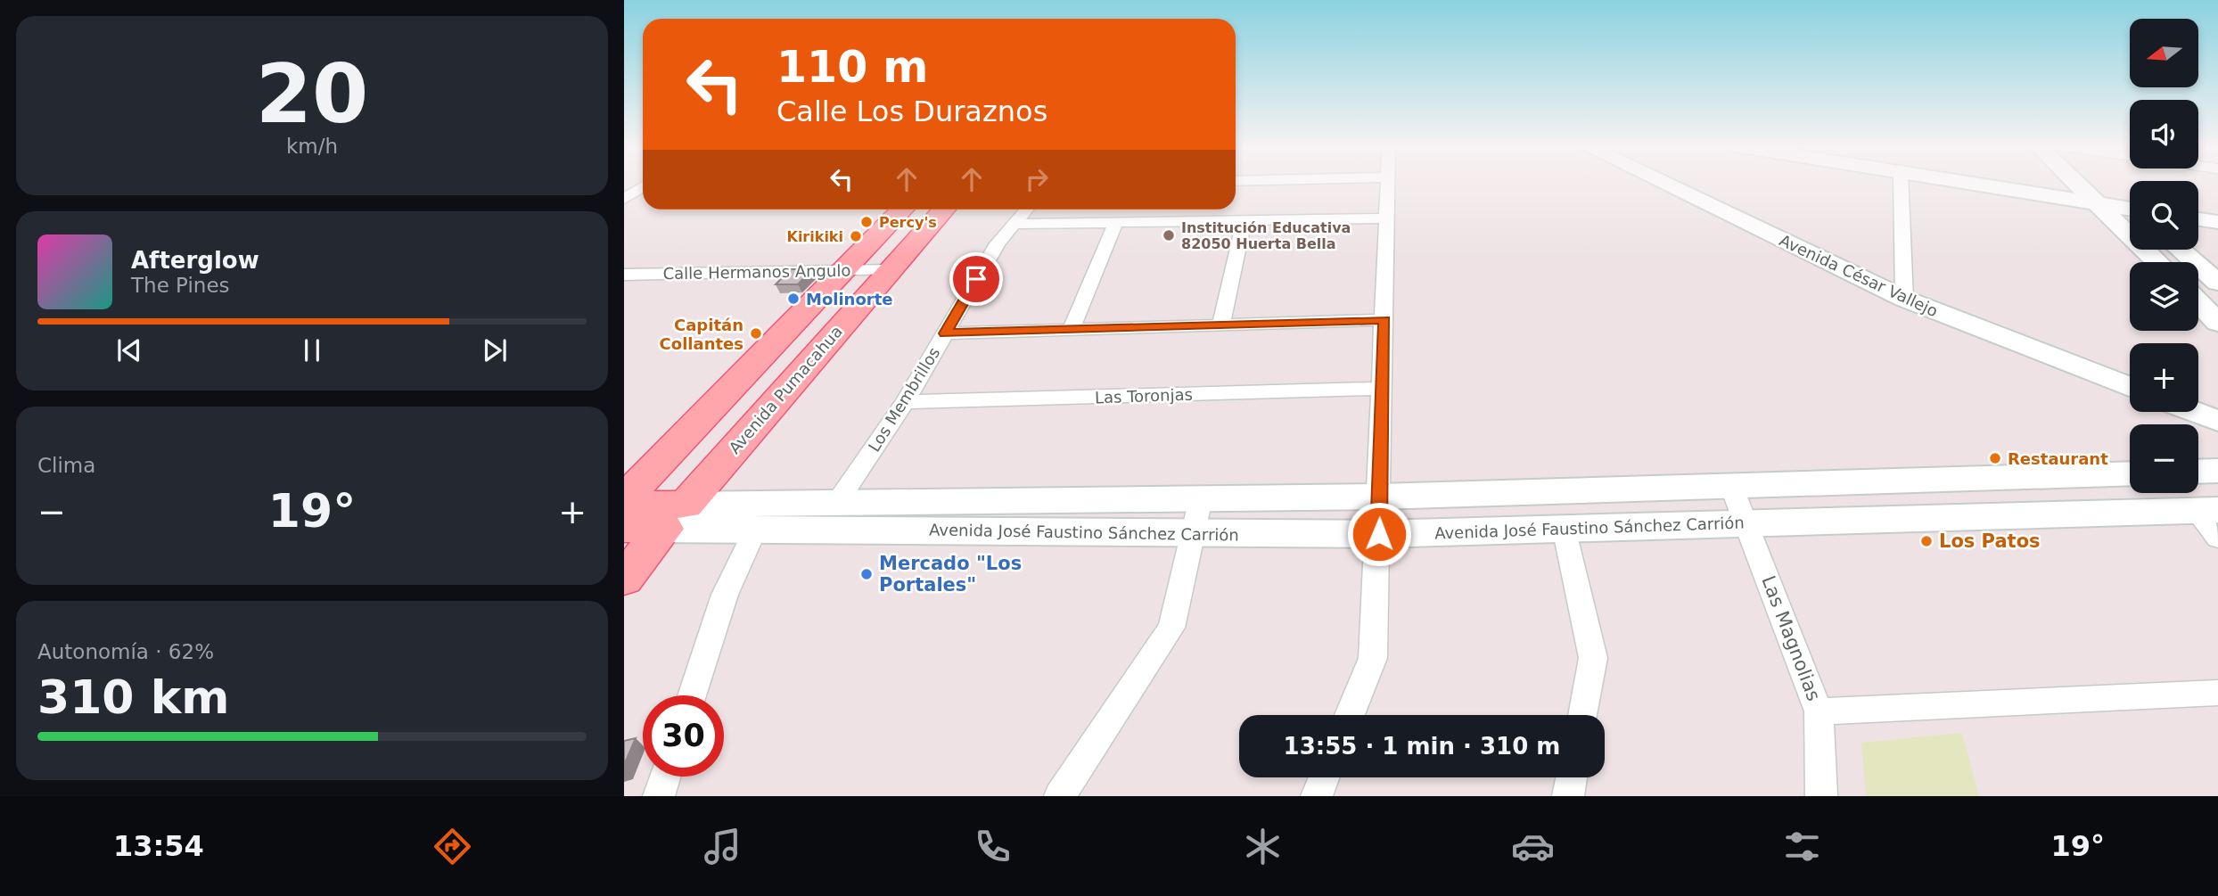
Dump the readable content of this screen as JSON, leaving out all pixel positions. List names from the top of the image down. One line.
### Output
{"streets":{"main road":["Avenida César Vallejo","Avenida Pumacahua","Avenida José Faustino Sánchez Carrión"],"street":["Calle Hermanos Angulo","Las Toronjas","Los Membrillos","Las Magnolias"]},"crossings":[["Calle Hermanos Angulo","Avenida Pumacahua"],["Avenida Pumacahua","Avenida José Faustino Sánchez Carrión"],["Las Toronjas","Los Membrillos"],["Los Membrillos","Avenida José Faustino Sánchez Carrión"],["Avenida José Faustino Sánchez Carrión","Las Magnolias"]],"places":["Percy's","Institución Educativa 82050 Huerta Bella","Kirikiki","Molinorte","Capitán Collantes","Restaurant","Los Patos","Mercado \"Los Portales\""],"north":"left","page":{"tile":[["20","km/h"],"Clima",["Autonomía · 62%","310 km"]],"map_buttons":["+","−"],"turn":["110 m","Calle Los Duraznos"],"song":["Afterglow","The Pines"],"heat":["−","19°","+"],"limit":"30","trip":"13:55 · 1 min · 310 m","tabs":["13:54","19°"]}}
